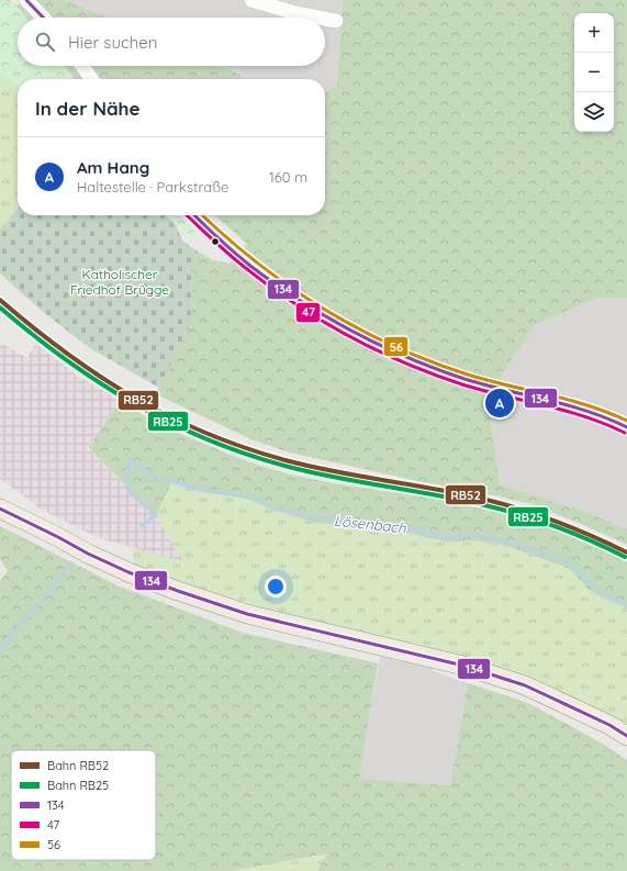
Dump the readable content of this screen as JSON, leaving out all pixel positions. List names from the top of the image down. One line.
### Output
{"water":["Lösenbach"],"parks":["Katholischer Friedhof Brügge"],"lines":["transit line 134","transit line 47","transit line 56","rail line RB52","rail line RB25"],"legend":["Bahn RB52","Bahn RB25","134","47","56"],"page":{"map_buttons":["+","−"],"search":"Hier suchen","heading":"In der Nähe","list":[{"mark":"A","name":"Am Hang","note":"Haltestelle · Parkstraße","value":"160 m"}],"pins":"A"}}
